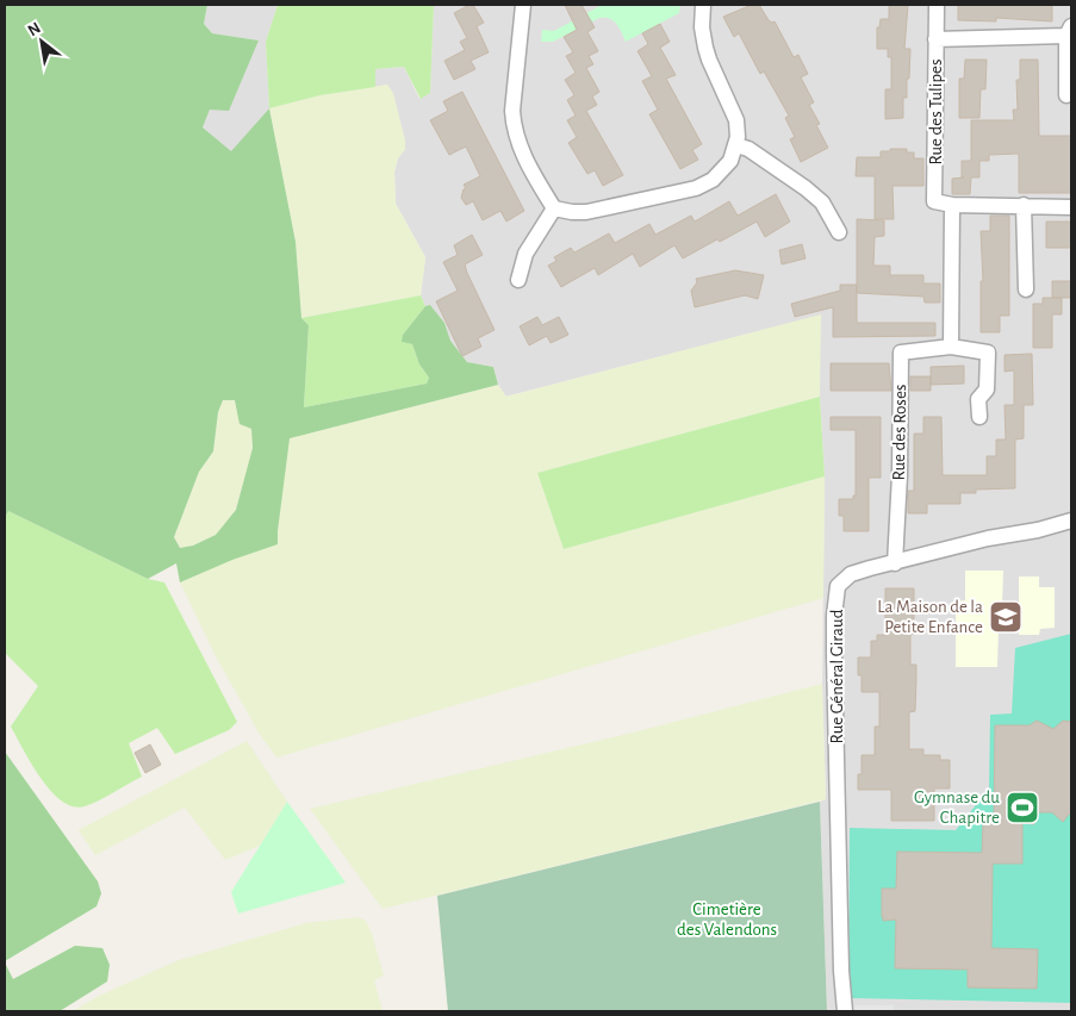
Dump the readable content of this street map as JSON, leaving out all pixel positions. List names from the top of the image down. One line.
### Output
{"streets":{"street":["Rue des Tulipes","Rue des Roses","Rue Général Giraud"]},"crossings":[["Rue des Roses","Rue Général Giraud"]],"parks":["Cimetière des Valendons"],"places":{"school or university":["La Maison de la Petite Enfance"],"sports":["Gymnase du Chapitre"]},"north":"top left"}
